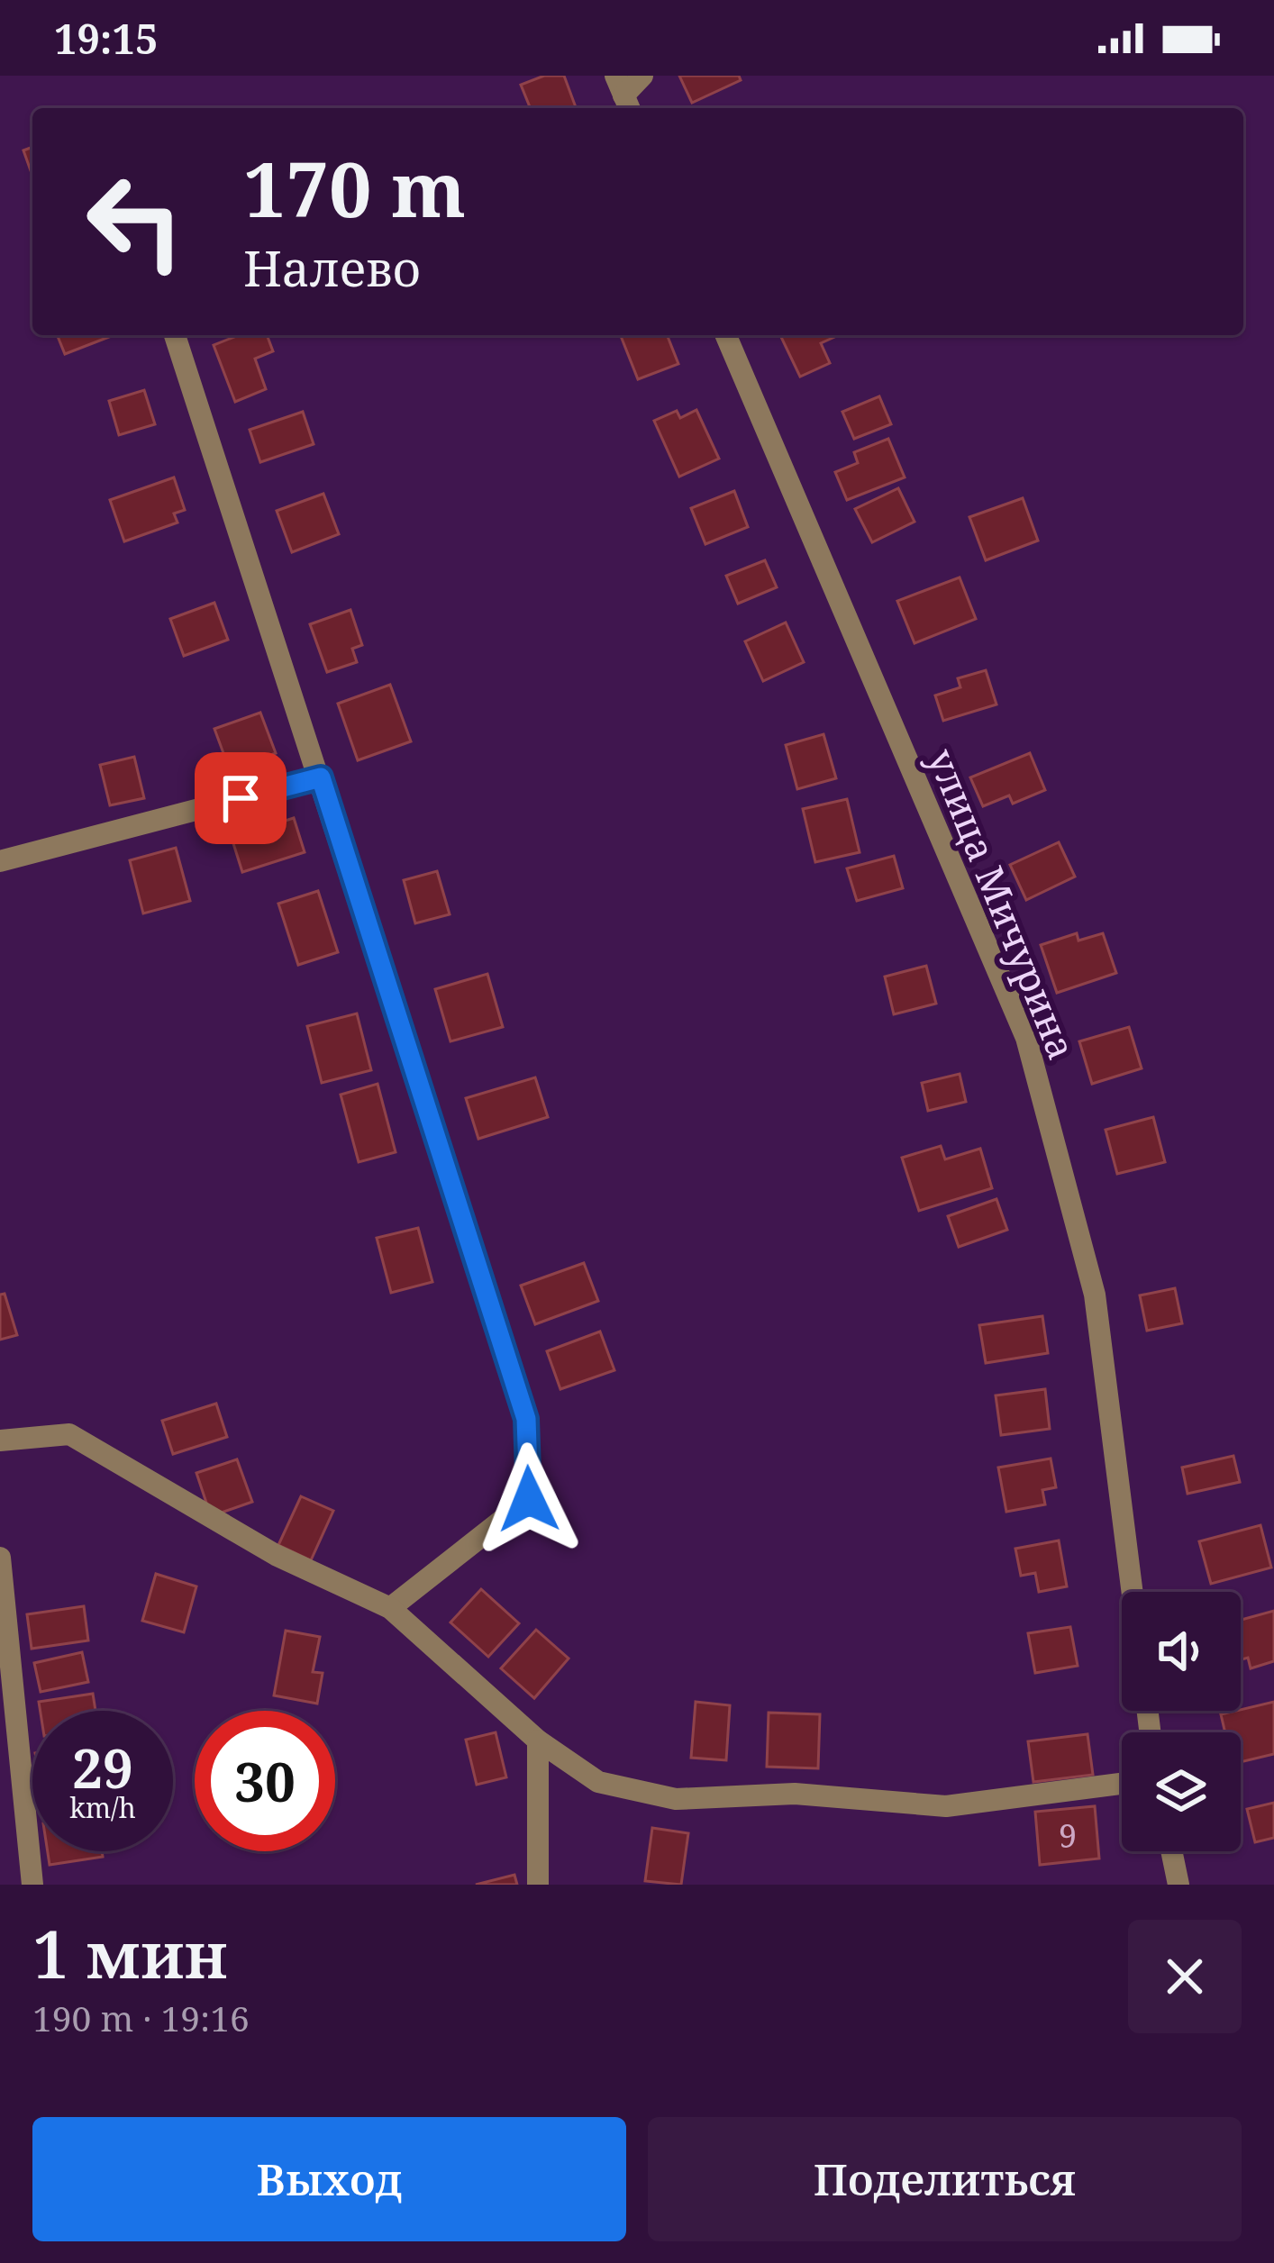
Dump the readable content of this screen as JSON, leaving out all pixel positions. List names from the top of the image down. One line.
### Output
{"streets":{"street":["улица Мичурина"]},"house_numbers":["9"],"page":{"status":"19:15","turn":["170 m","Налево"],"speed":"29 km/h","limit":"30","heading":["1 мин","190 m · 19:16"],"buttons":["Выход","Поделиться"]}}
